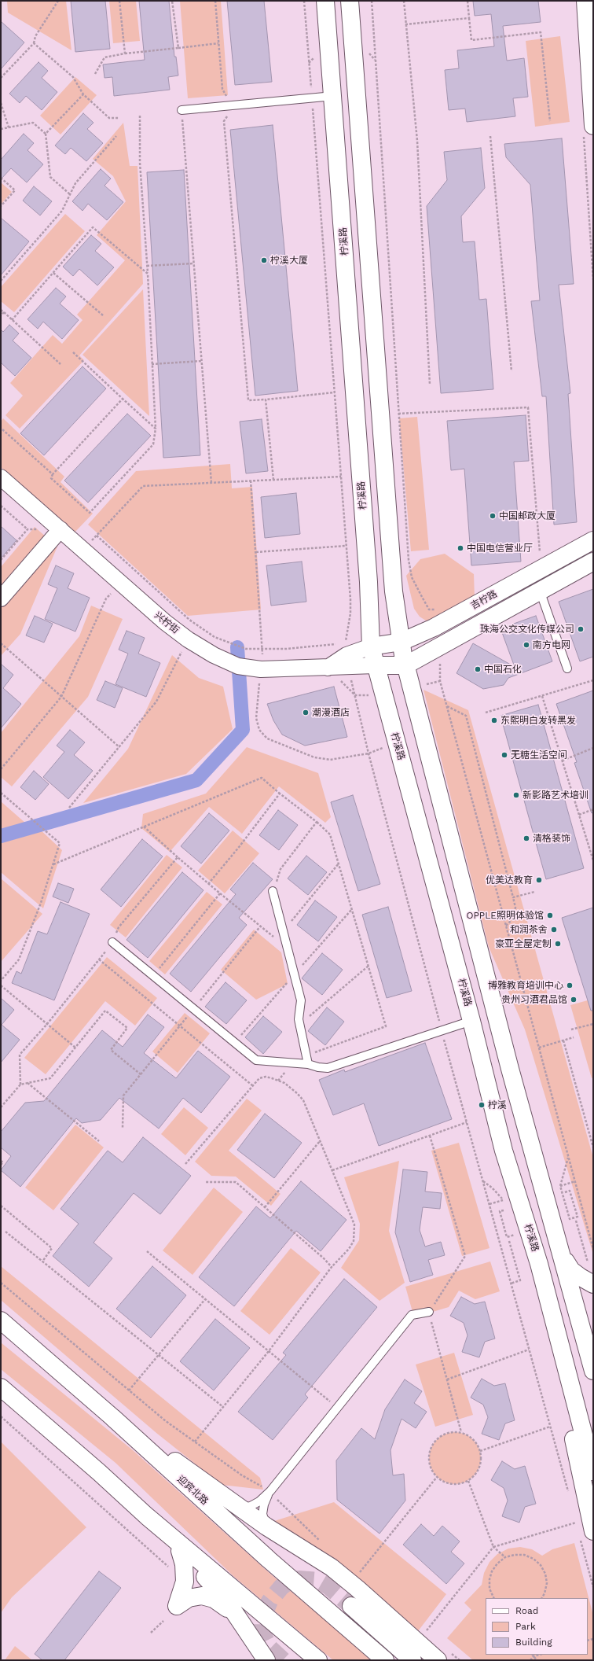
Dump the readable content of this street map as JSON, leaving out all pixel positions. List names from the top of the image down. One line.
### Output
{"streets":{"main road":["柠溪路","吉柠路","迎宾北路"],"street":["兴柠街"]},"crossings":[["柠溪路","吉柠路"]],"places":["柠溪大厦","中国邮政大厦","中国电信营业厅","珠海公交文化传媒公司","南方电网","中国石化","潮漫酒店","东熙明白发转黑发","无糖生活空间","新影路艺术培训","清格装饰","优美达教育","OPPLE照明体验馆","和润茶舍","豪亚全屋定制","博雅教育培训中心","贵州习酒君品馆","柠溪"],"legend":["Road","Park","Building"]}
